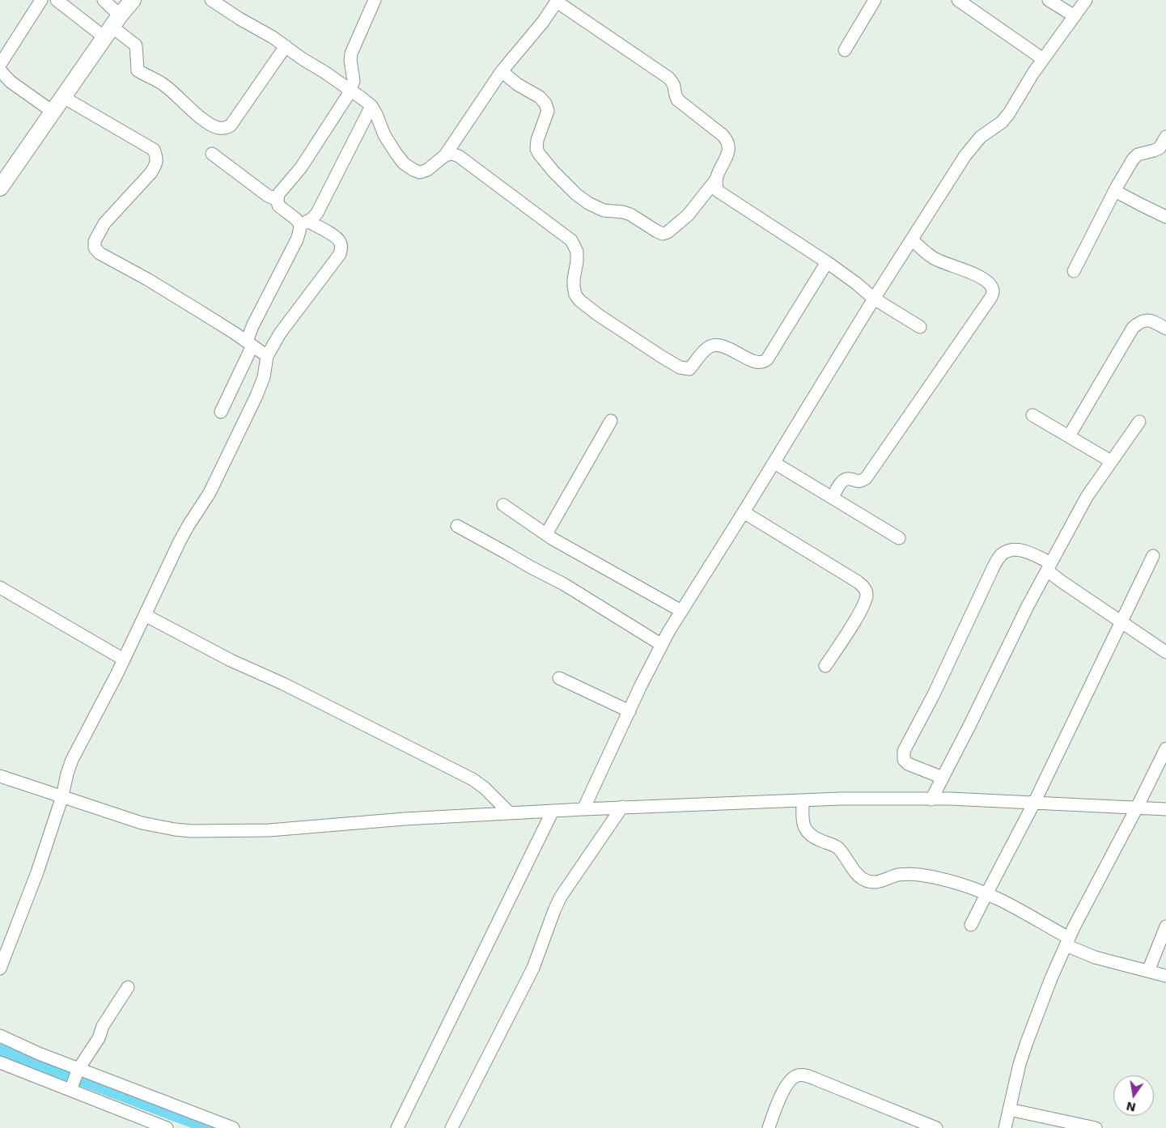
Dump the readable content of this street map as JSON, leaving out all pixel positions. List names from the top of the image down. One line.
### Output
{"north":"bottom"}
